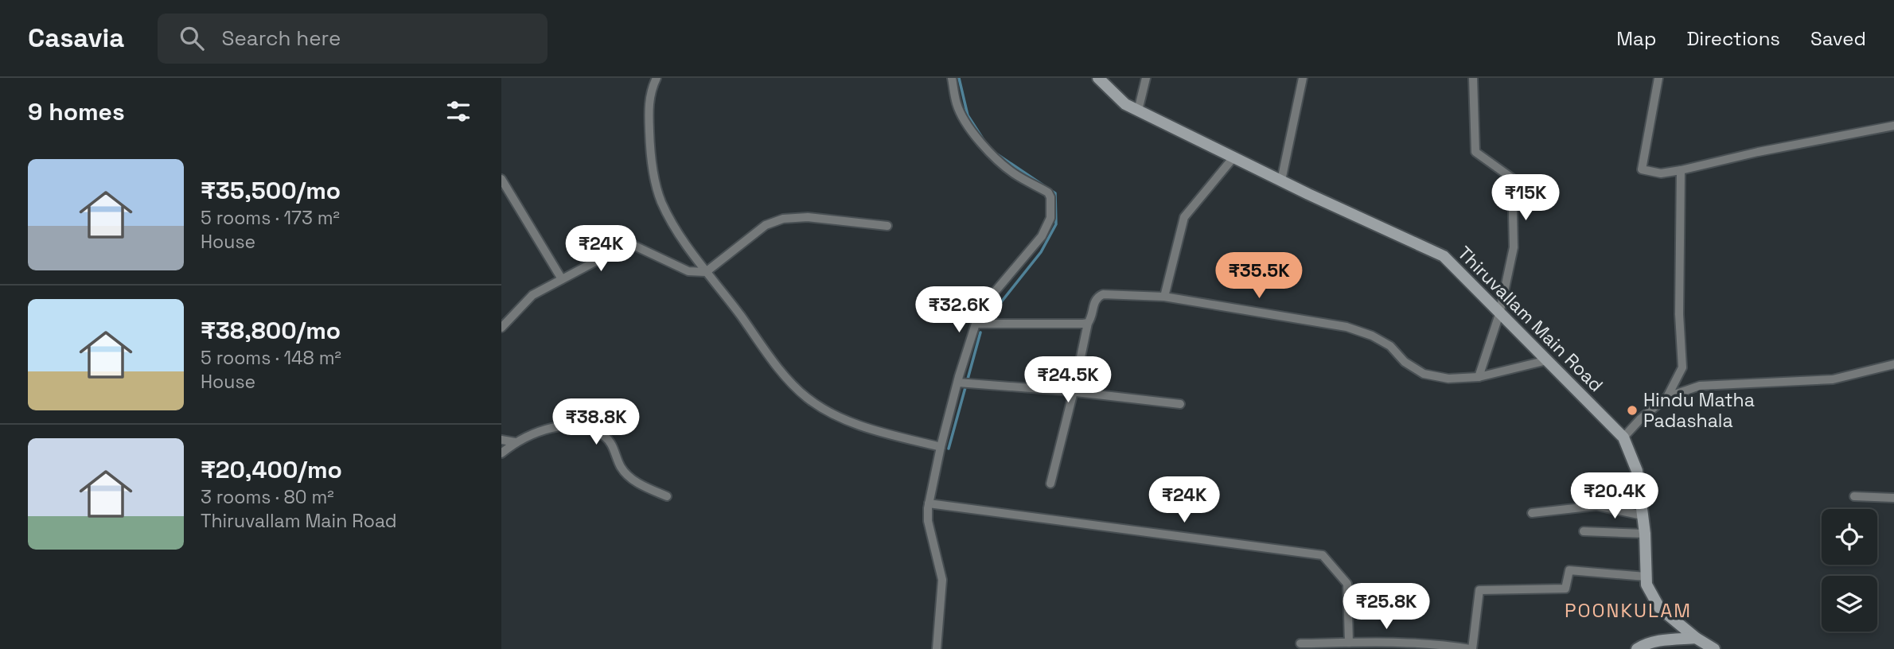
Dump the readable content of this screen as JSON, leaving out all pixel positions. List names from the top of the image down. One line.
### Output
{"streets":{"street":["Thiruvallam Main Road"]},"districts":["POONKULAM"],"places":["Hindu Matha Padashala"],"page":{"header":"Casavia","search":"Search here","nav":["Map","Directions","Saved"],"heading":"9 homes","list":[{"name":"₹35,500/mo","note":"5 rooms · 173 m² · House"},{"name":"₹38,800/mo","note":"5 rooms · 148 m² · House"},{"name":"₹20,400/mo","note":"3 rooms · 80 m² · Thiruvallam Main Road"}],"price":["₹15K","₹24K","₹35.5K","₹32.6K","₹24.5K","₹38.8K","₹20.4K","₹24K","₹25.8K"]}}
